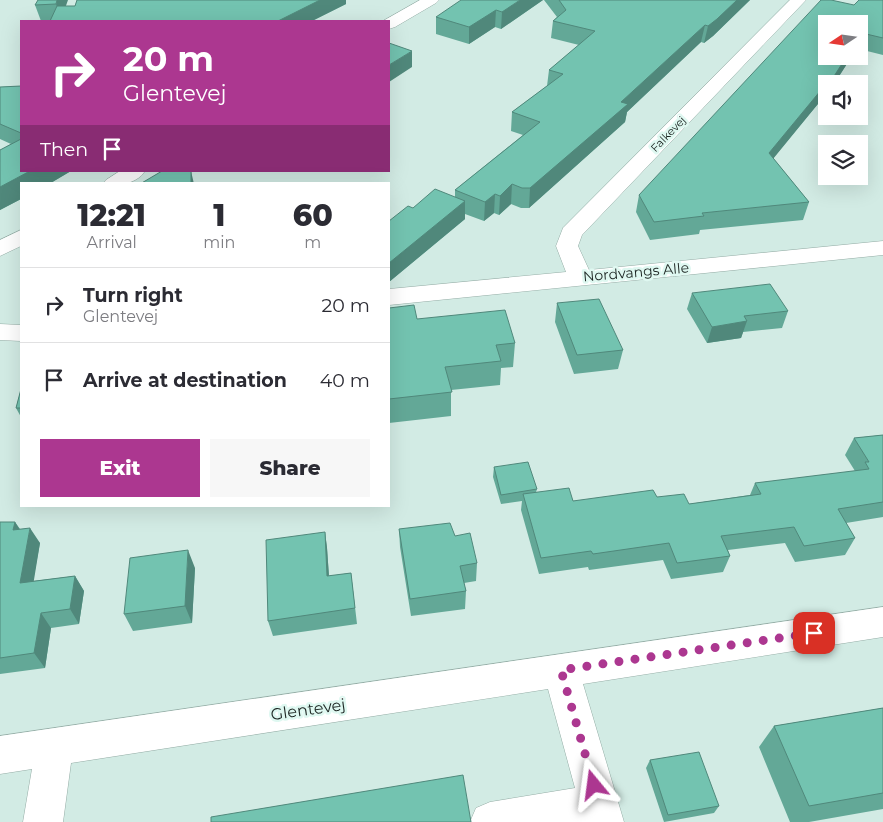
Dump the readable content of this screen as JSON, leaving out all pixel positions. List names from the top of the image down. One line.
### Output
{"streets":{"street":["Falkevej","Nordvangs Alle","Glentevej"]},"crossings":[["Falkevej","Nordvangs Alle"]],"north":"left","page":{"turn":["20 m","Glentevej"],"then":"Then","eta":["12:21","Arrival","1","min","60","m"],"list":[{"name":"Turn right","note":"Glentevej","value":"20 m"},{"name":"Arrive at destination","value":"40 m"}],"buttons":["Exit","Share"]}}
